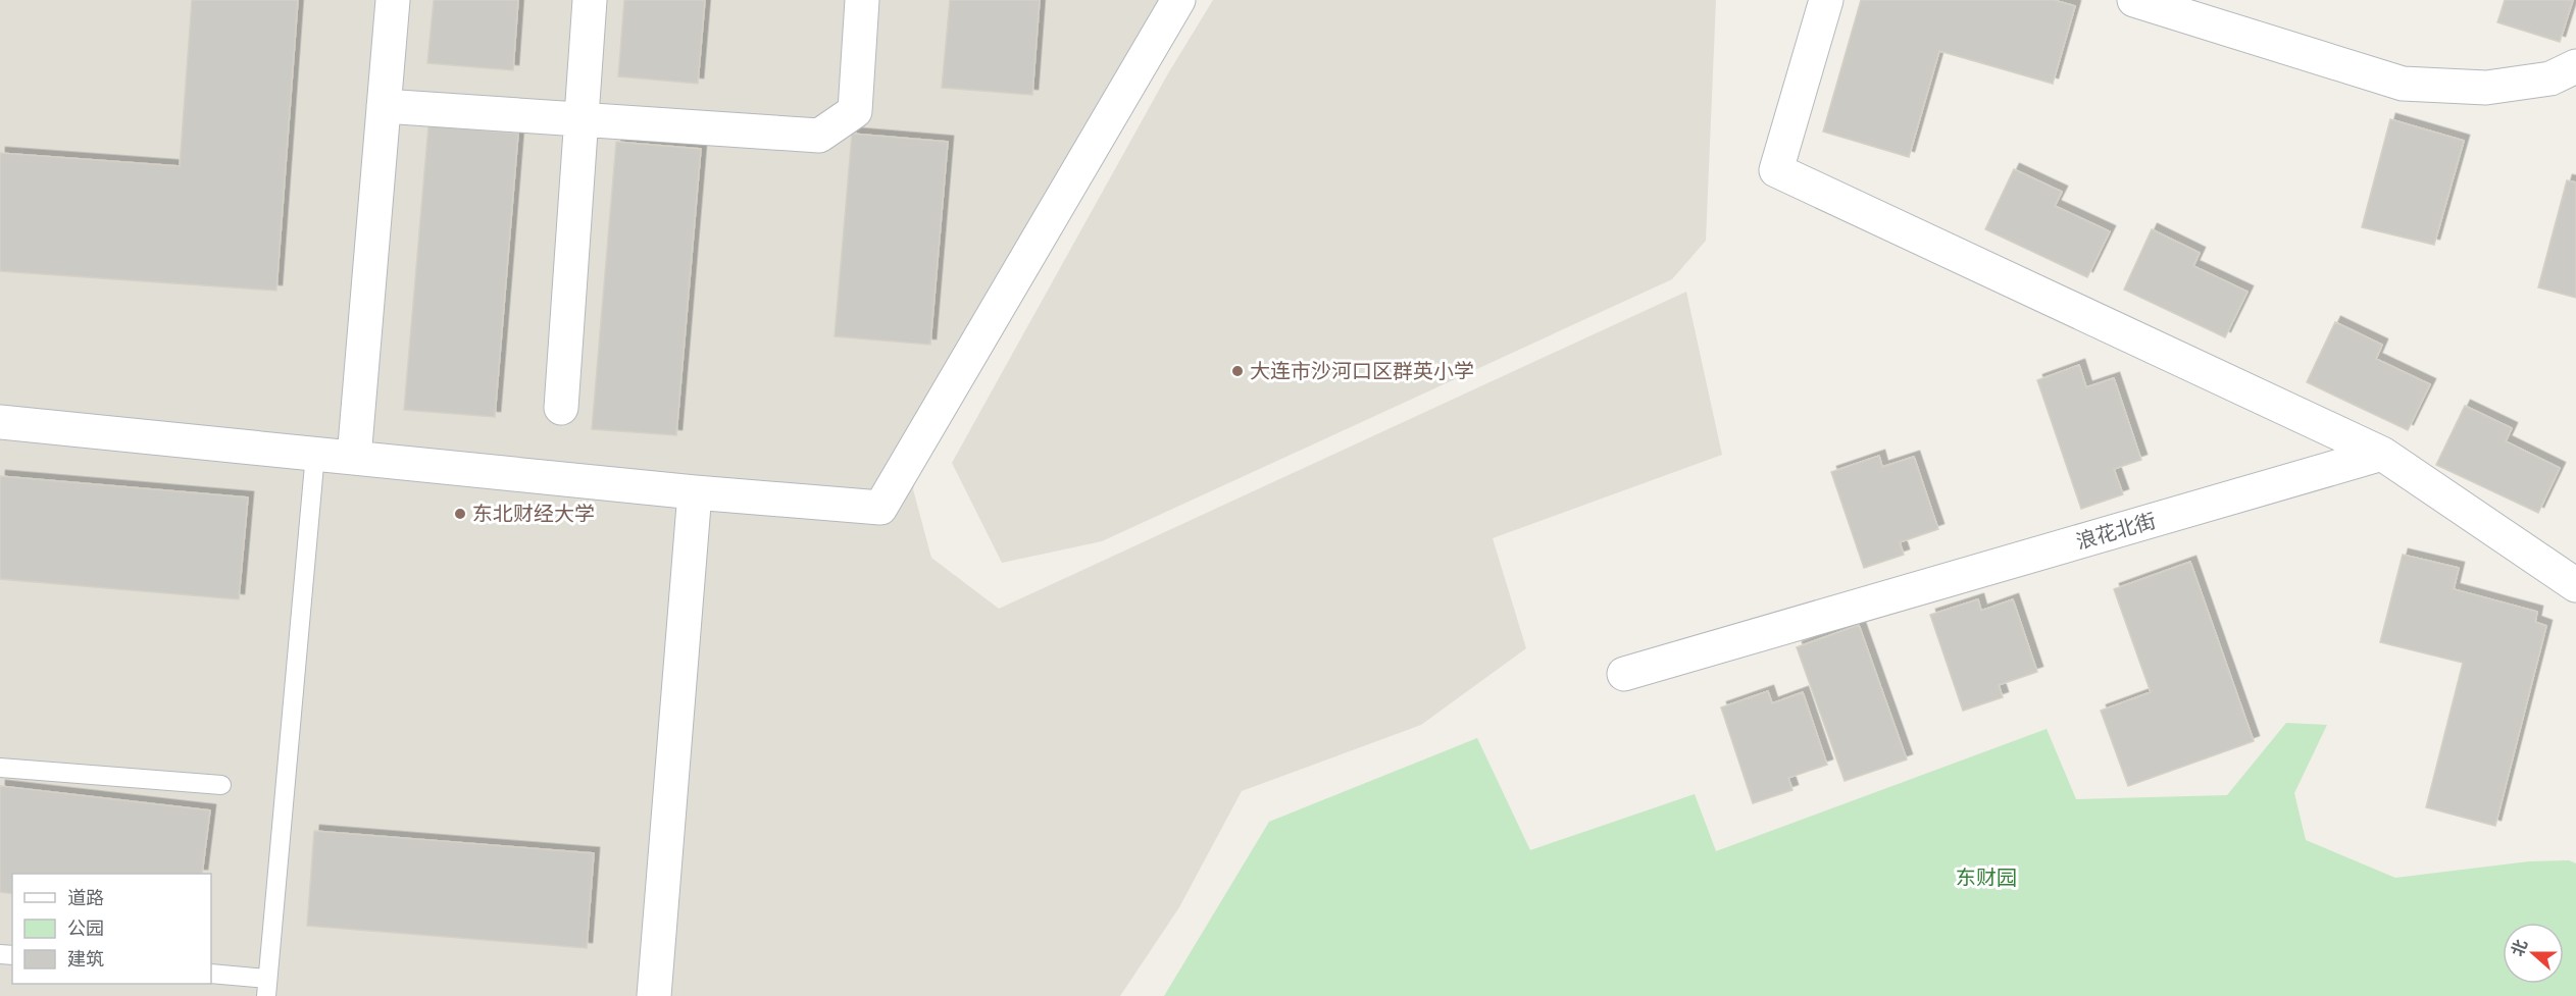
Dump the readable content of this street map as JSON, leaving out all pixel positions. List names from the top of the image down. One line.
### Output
{"streets":{"street":["浪花北街"]},"parks":["东财园"],"places":["大连市沙河口区群英小学","东北财经大学"],"legend":["道路","公园","建筑"],"north":"left"}
